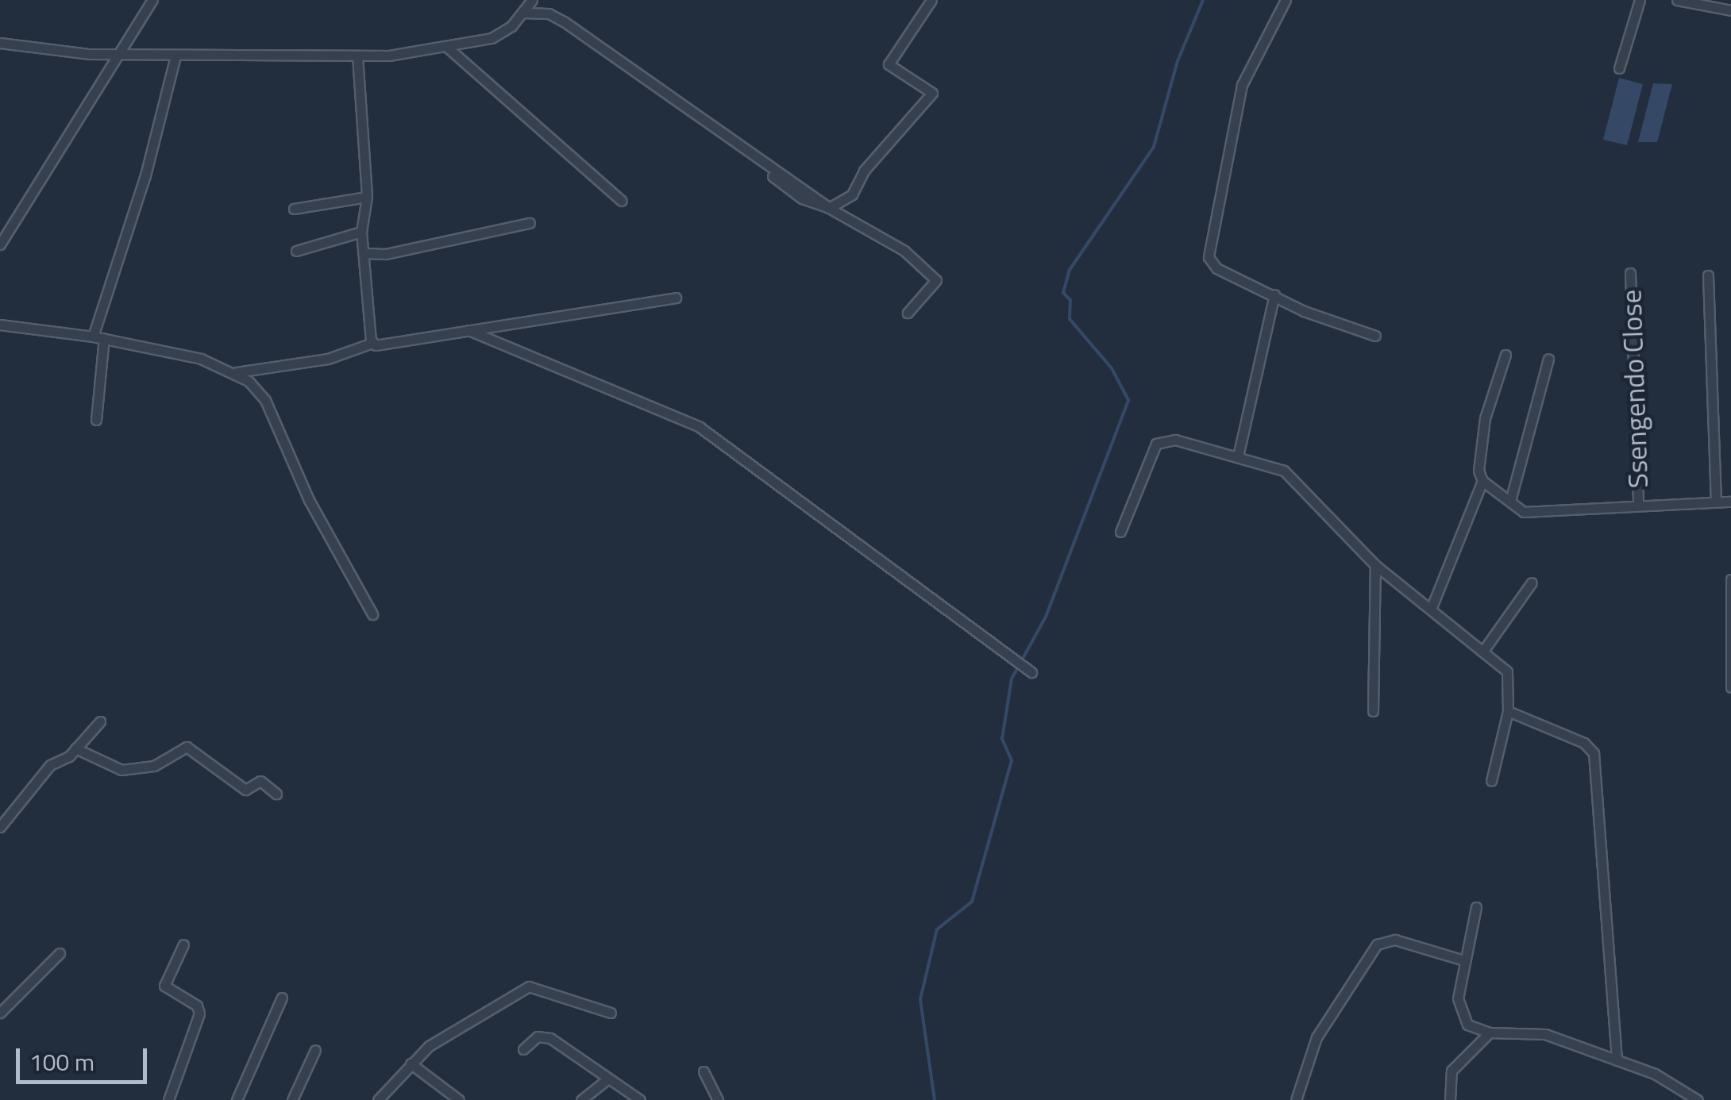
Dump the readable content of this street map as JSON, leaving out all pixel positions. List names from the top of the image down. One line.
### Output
{"streets":{"street":["Ssengendo Close"]},"scale_bar":"100 m"}
